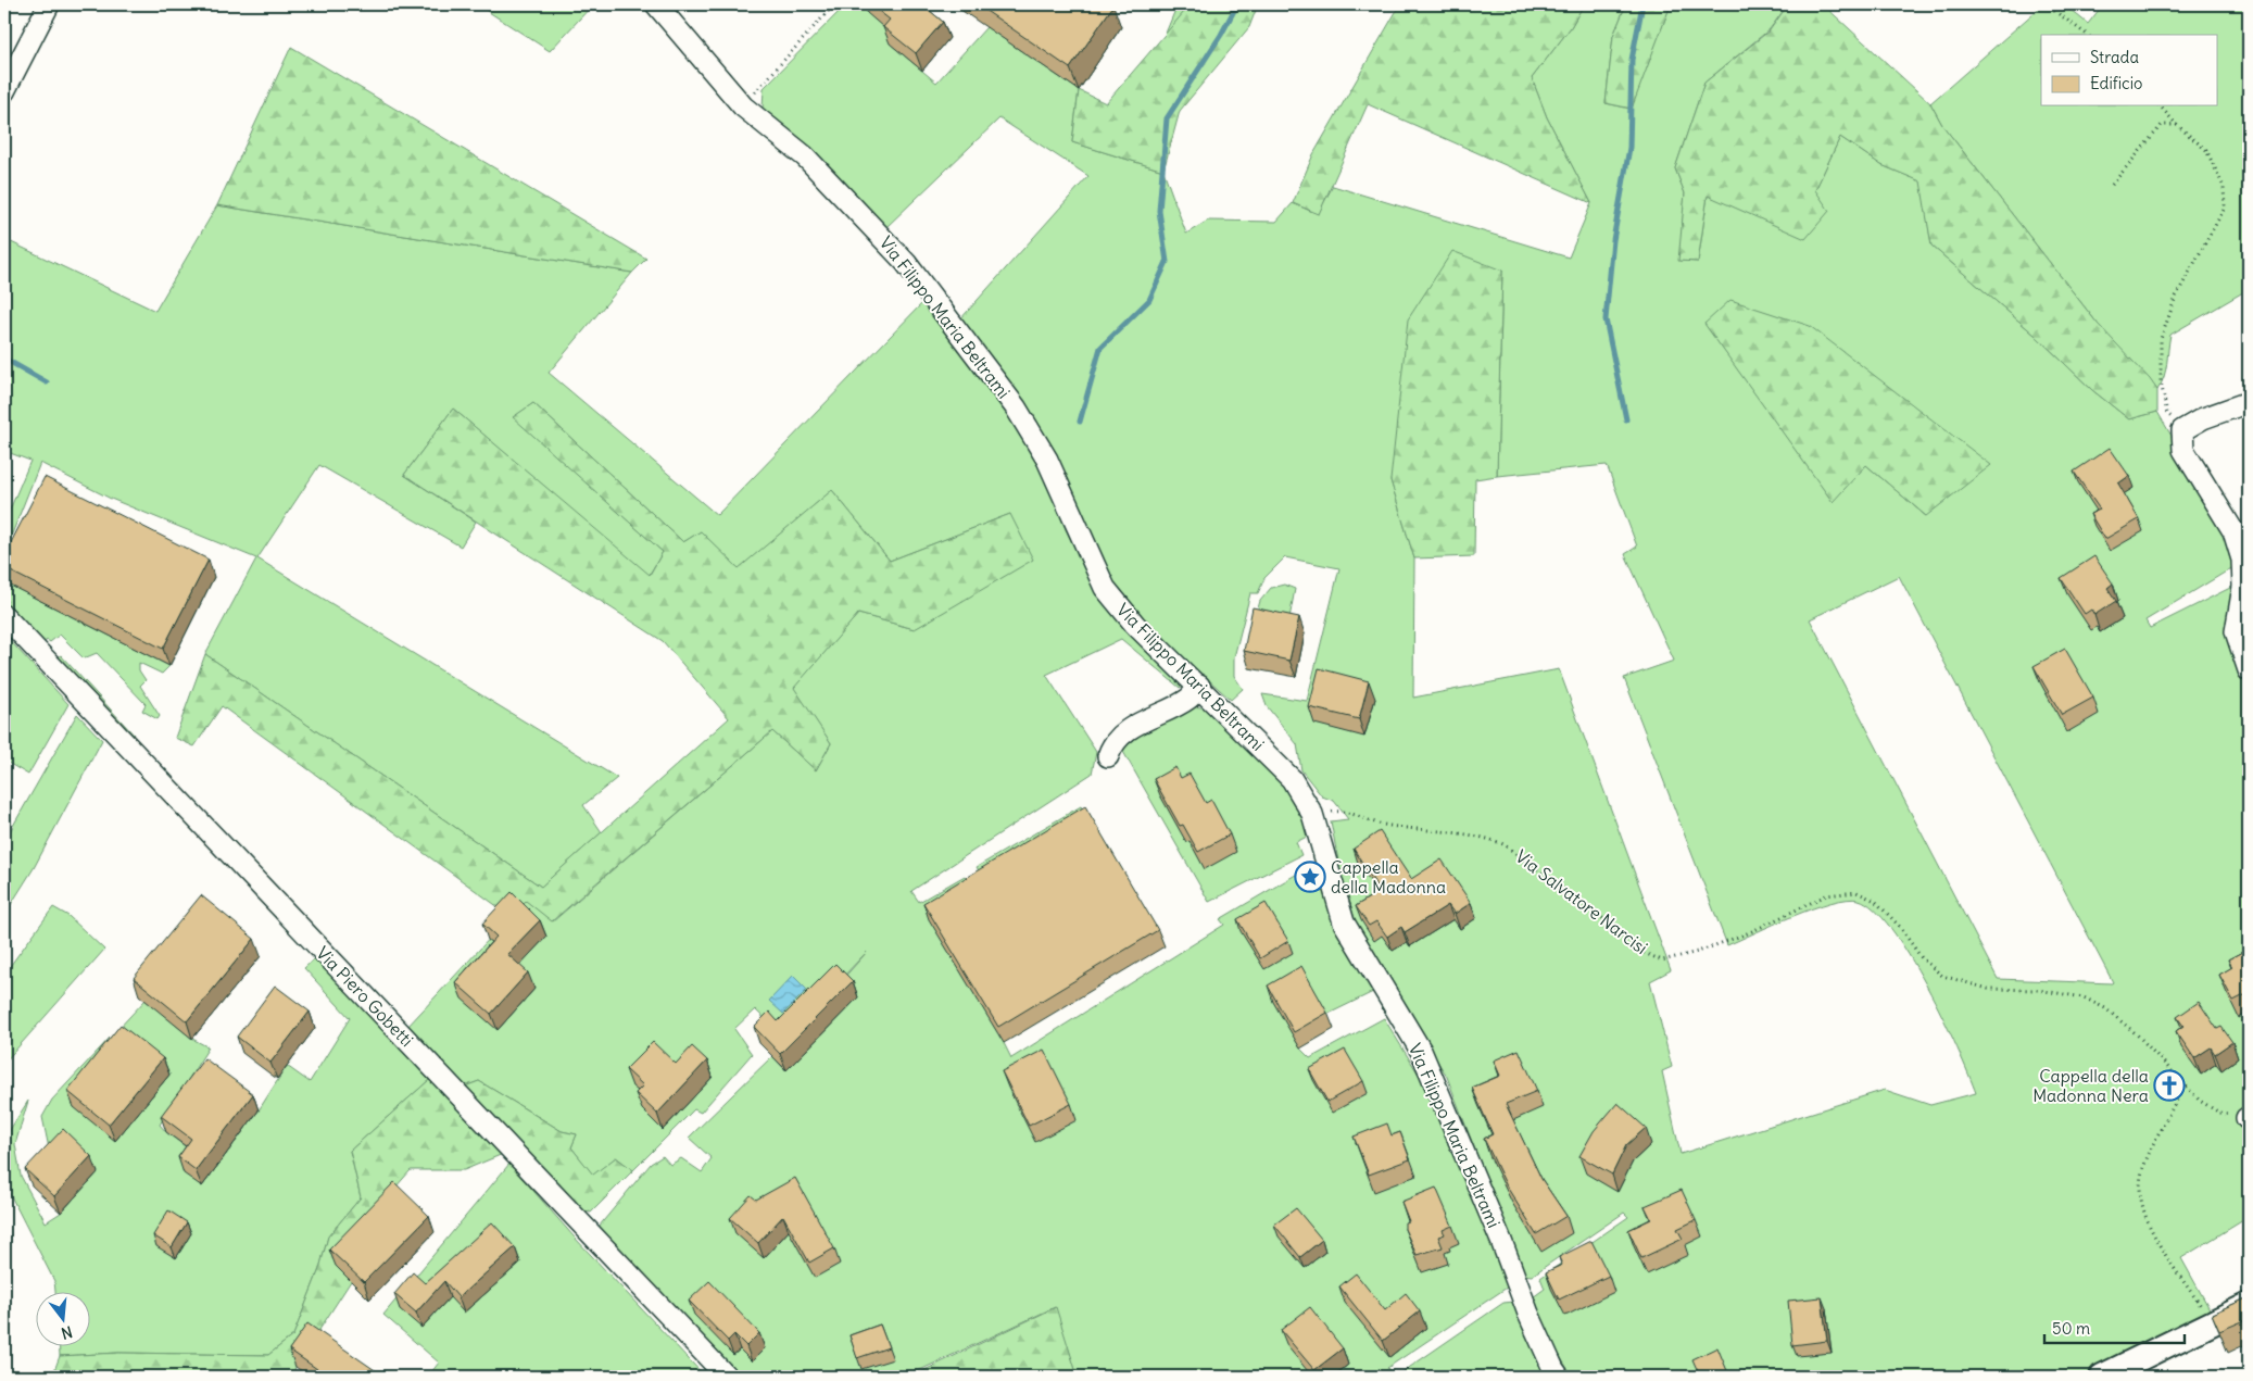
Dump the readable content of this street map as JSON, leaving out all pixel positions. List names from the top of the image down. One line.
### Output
{"streets":{"street":["Via Filippo Maria Beltrami","Via Piero Gobetti"],"path":["Via Salvatore Narcisi"]},"crossings":[["Via Filippo Maria Beltrami","Via Salvatore Narcisi"]],"places":{"place":["Cappella della Madonna"],"church":["Cappella della Madonna Nera"]},"legend":["Strada","Edificio"],"scale_bar":"50 m","north":"bottom"}
